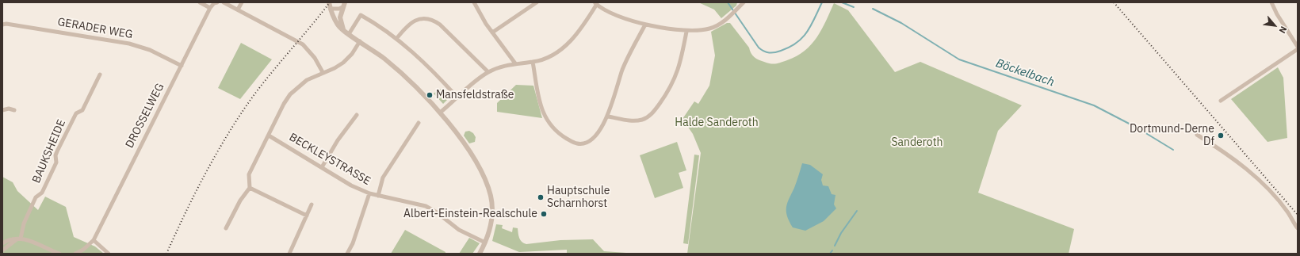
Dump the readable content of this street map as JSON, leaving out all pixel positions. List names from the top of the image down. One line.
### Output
{"streets":{"street":["GERADER WEG","DROSSELWEG","BAUKSHEIDE","BECKLEYSTRASSE"]},"crossings":[["GERADER WEG","DROSSELWEG"]],"water":["Böckelbach"],"parks":["Halde Sanderoth","Sanderoth"],"places":["Mansfeldstraße","Dortmund-Derne Df","Hauptschule Scharnhorst","Albert-Einstein-Realschule"],"north":"bottom right"}
